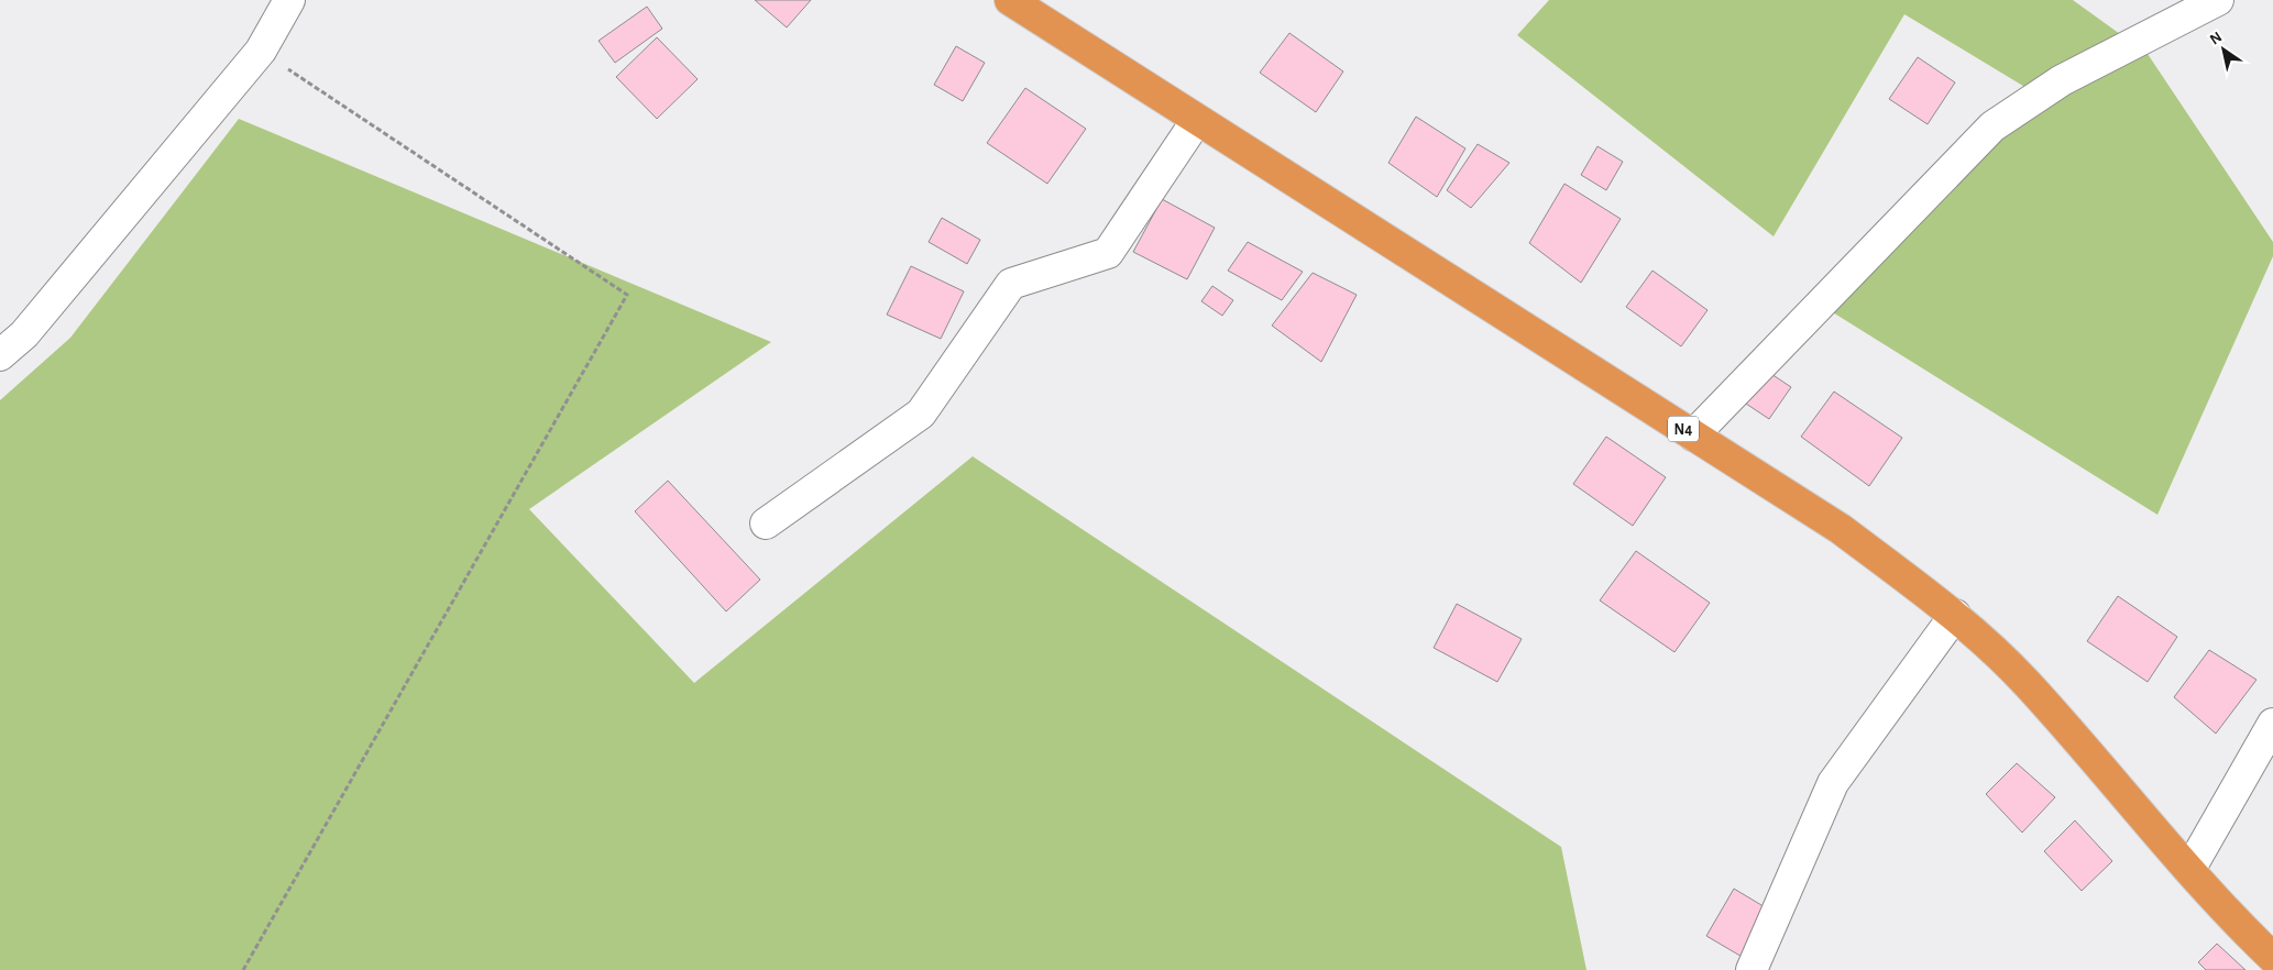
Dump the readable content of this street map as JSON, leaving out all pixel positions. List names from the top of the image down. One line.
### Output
{"streets":{"highway":["N4"]},"north":"top left"}
